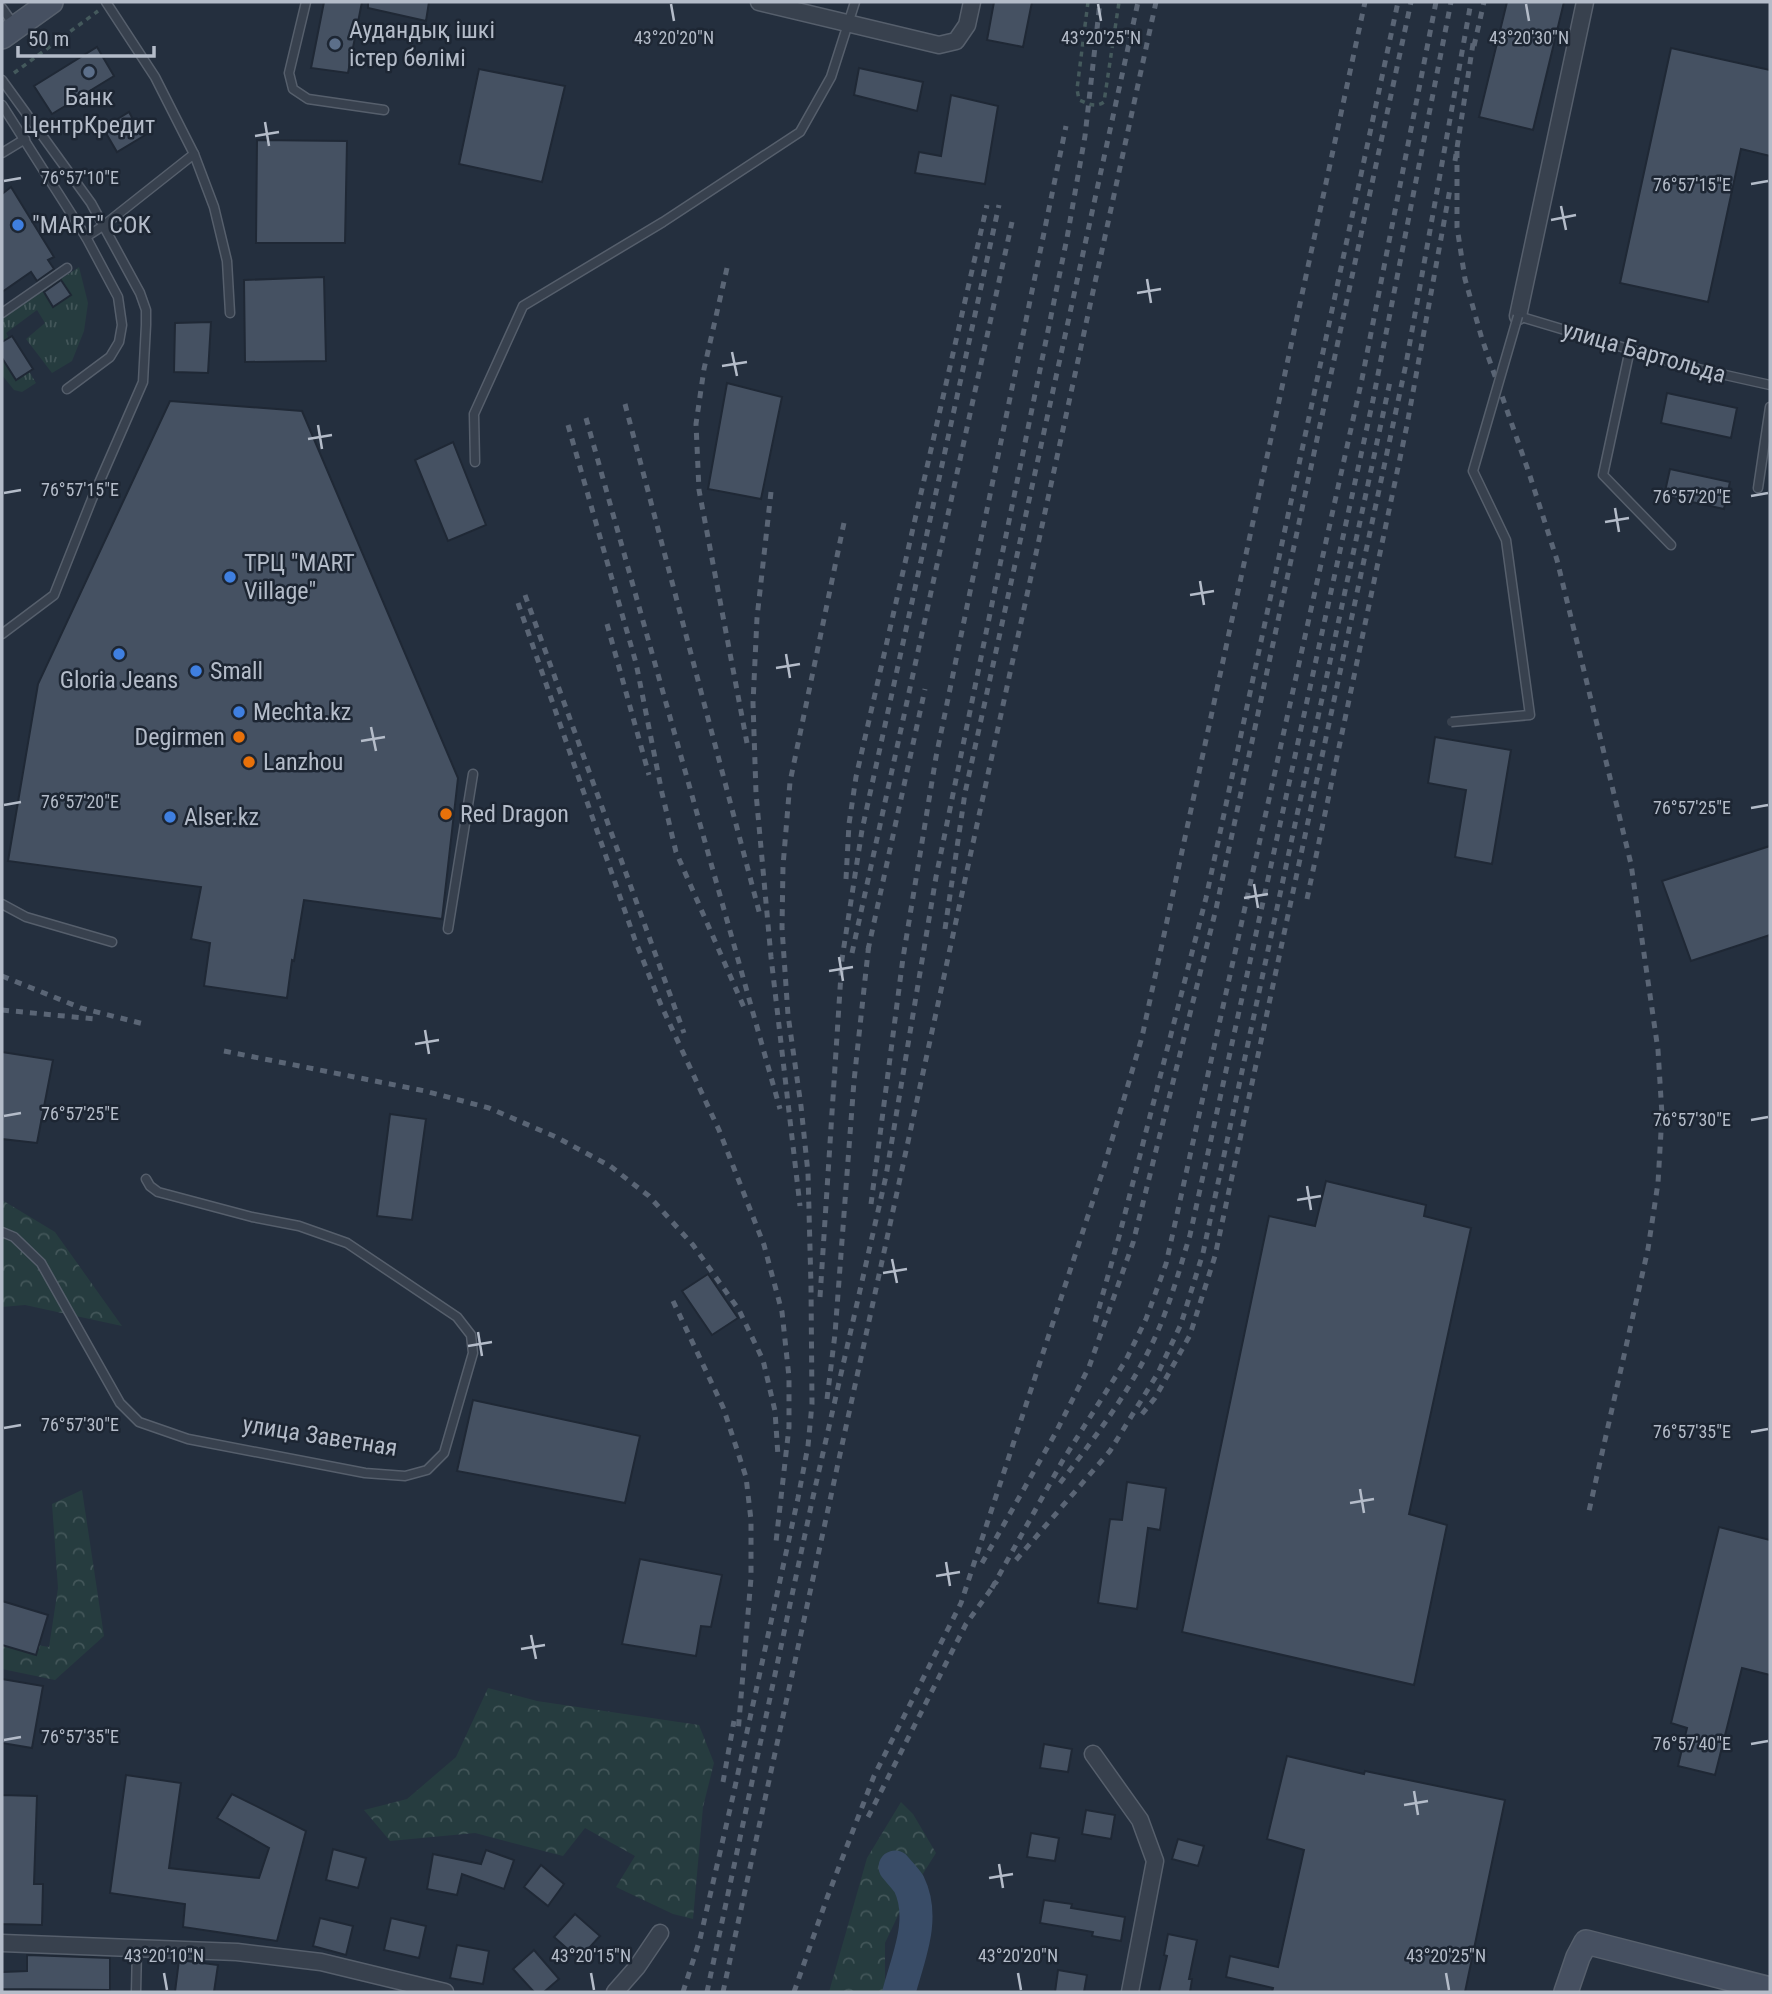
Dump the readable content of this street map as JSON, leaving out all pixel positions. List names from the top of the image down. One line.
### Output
{"streets":{"lane":["улица Бартольда","улица Заветная"]},"places":["Аудандық ішкі істер бөлімі","Банк ЦентрКредит","\"MART\" СОК","ТРЦ \"MART Village\"","Gloria Jeans","Small","Mechta.kz","Degirmen","Lanzhou","Red Dragon","Alser.kz"],"scale_bar":"50 m","coordinates":["43°20'20\"N","43°20'25\"N","43°20'30\"N","76°57'10\"E","76°57'15\"E","76°57'20\"E","76°57'25\"E","76°57'30\"E","76°57'35\"E","76°57'40\"E","43°20'10\"N","43°20'15\"N"]}
